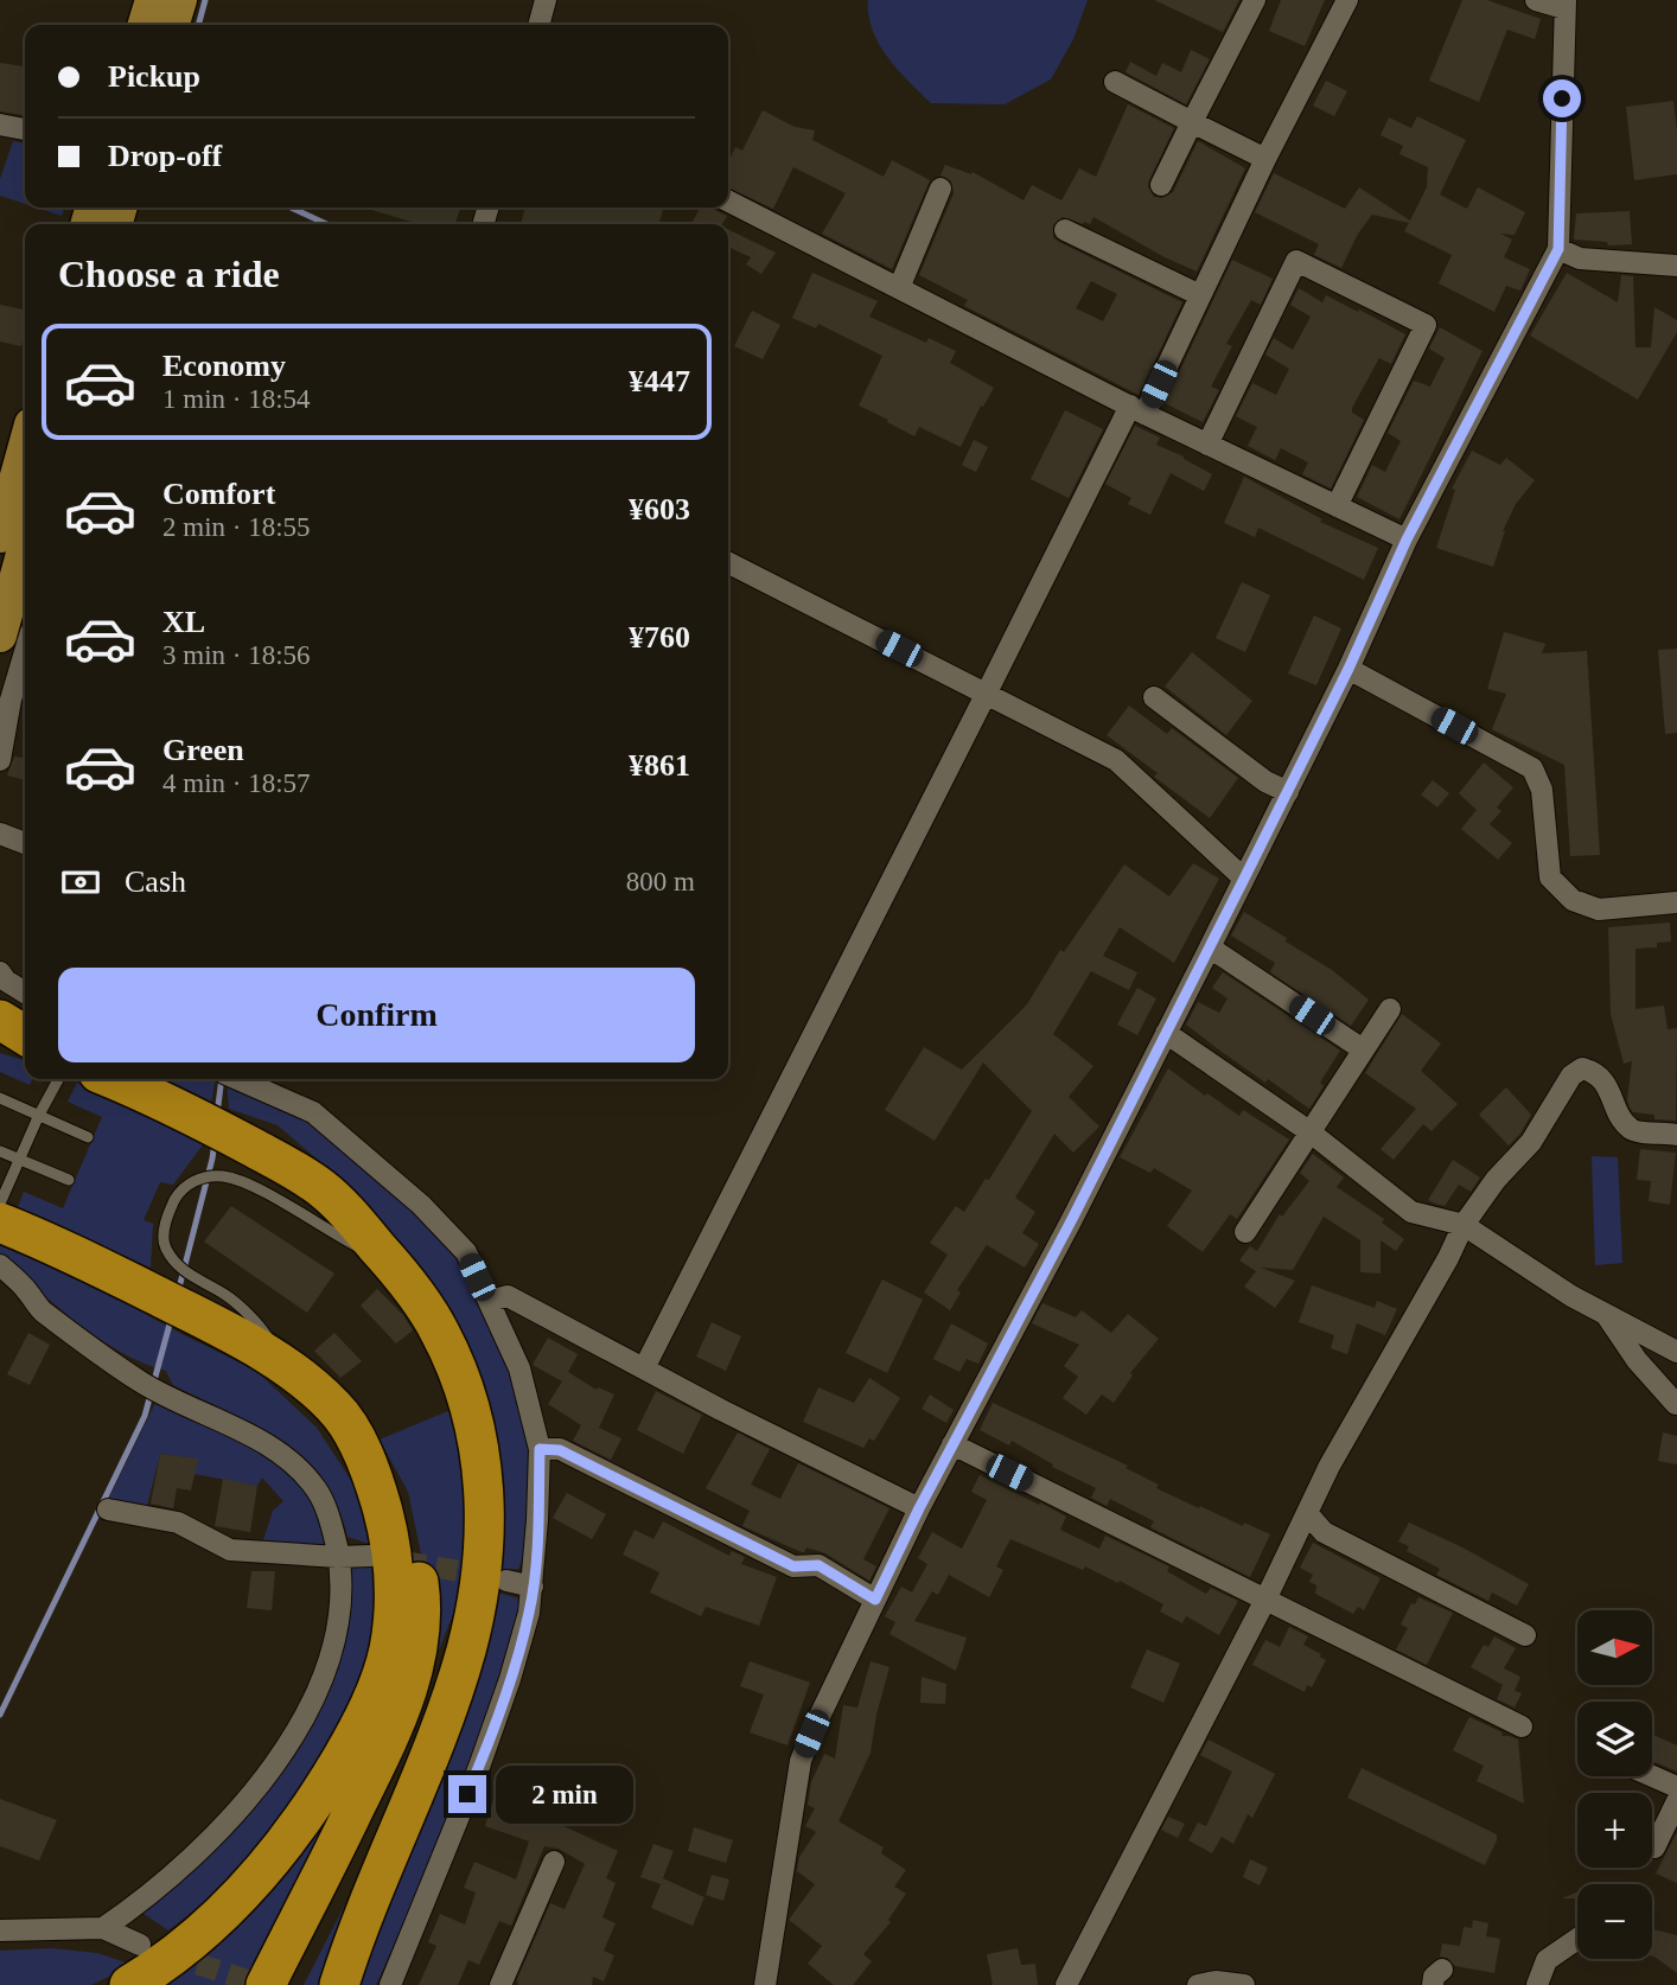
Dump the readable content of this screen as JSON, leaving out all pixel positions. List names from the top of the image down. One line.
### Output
{"north":"right","page":{"banner":["Pickup","Drop-off"],"heading":"Choose a ride","list":[{"name":"Economy","note":"1 min · 18:54","value":"¥447"},{"name":"Comfort","note":"2 min · 18:55","value":"¥603"},{"name":"XL","note":"3 min · 18:56","value":"¥760"},{"name":"Green","note":"4 min · 18:57","value":"¥861"}],"pay":["Cash","800 m"],"buttons":"Confirm","map_buttons":["+","−"],"bubble":"2 min"}}
